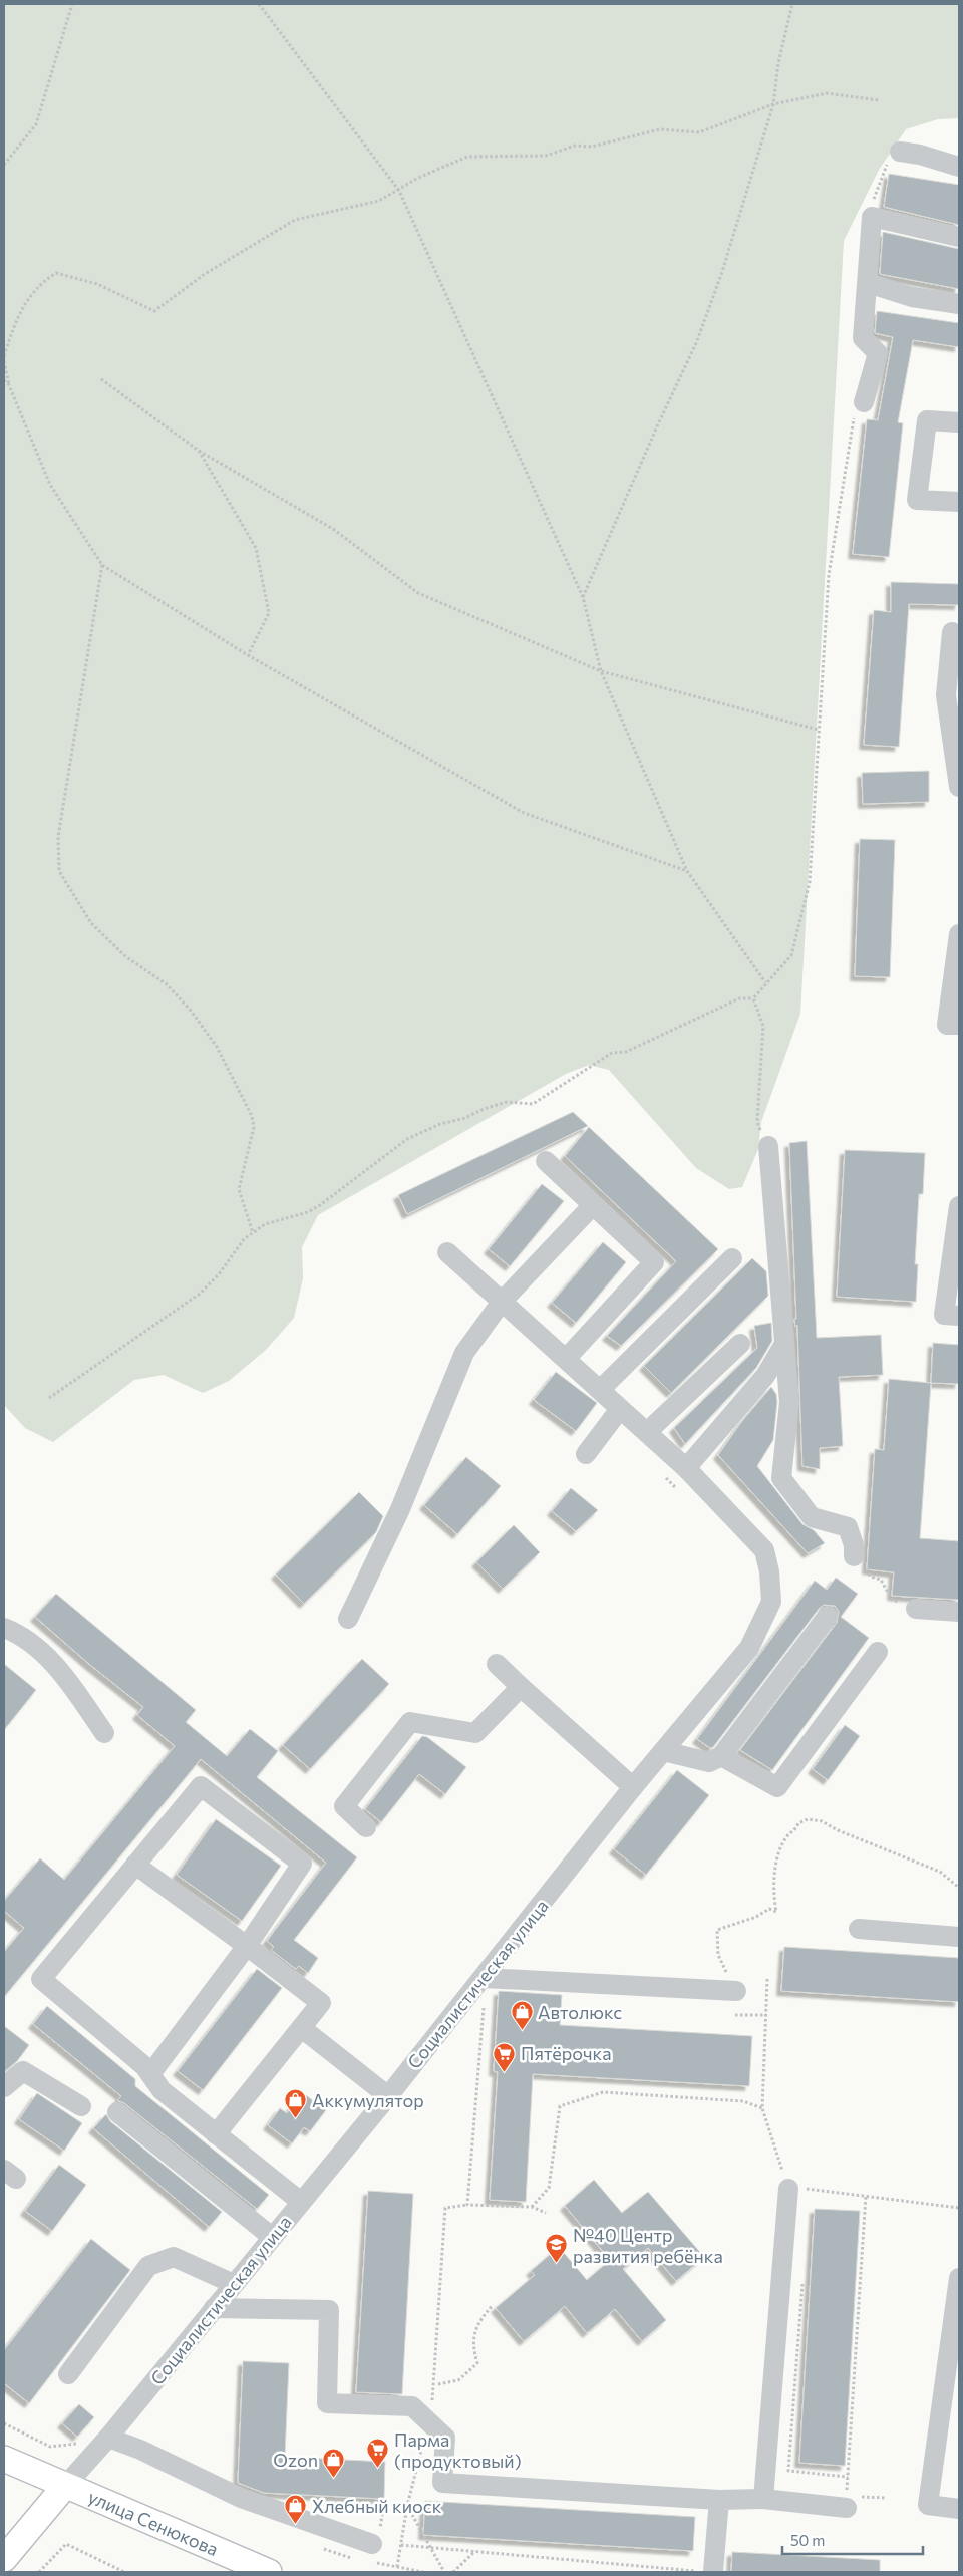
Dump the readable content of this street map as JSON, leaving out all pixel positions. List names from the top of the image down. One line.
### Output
{"streets":{"main road":["улица Сенюкова"],"street":["Социалистическая улица"]},"crossings":[["Социалистическая улица","улица Сенюкова"]],"places":{"shop":["Автолюкс","Аккумулятор","Ozon","Хлебный киоск"],"supermarket":["Пятёрочка","Парма (продуктовый)"],"school or university":["№40 Центр развития ребёнка"]},"scale_bar":"50 m"}
